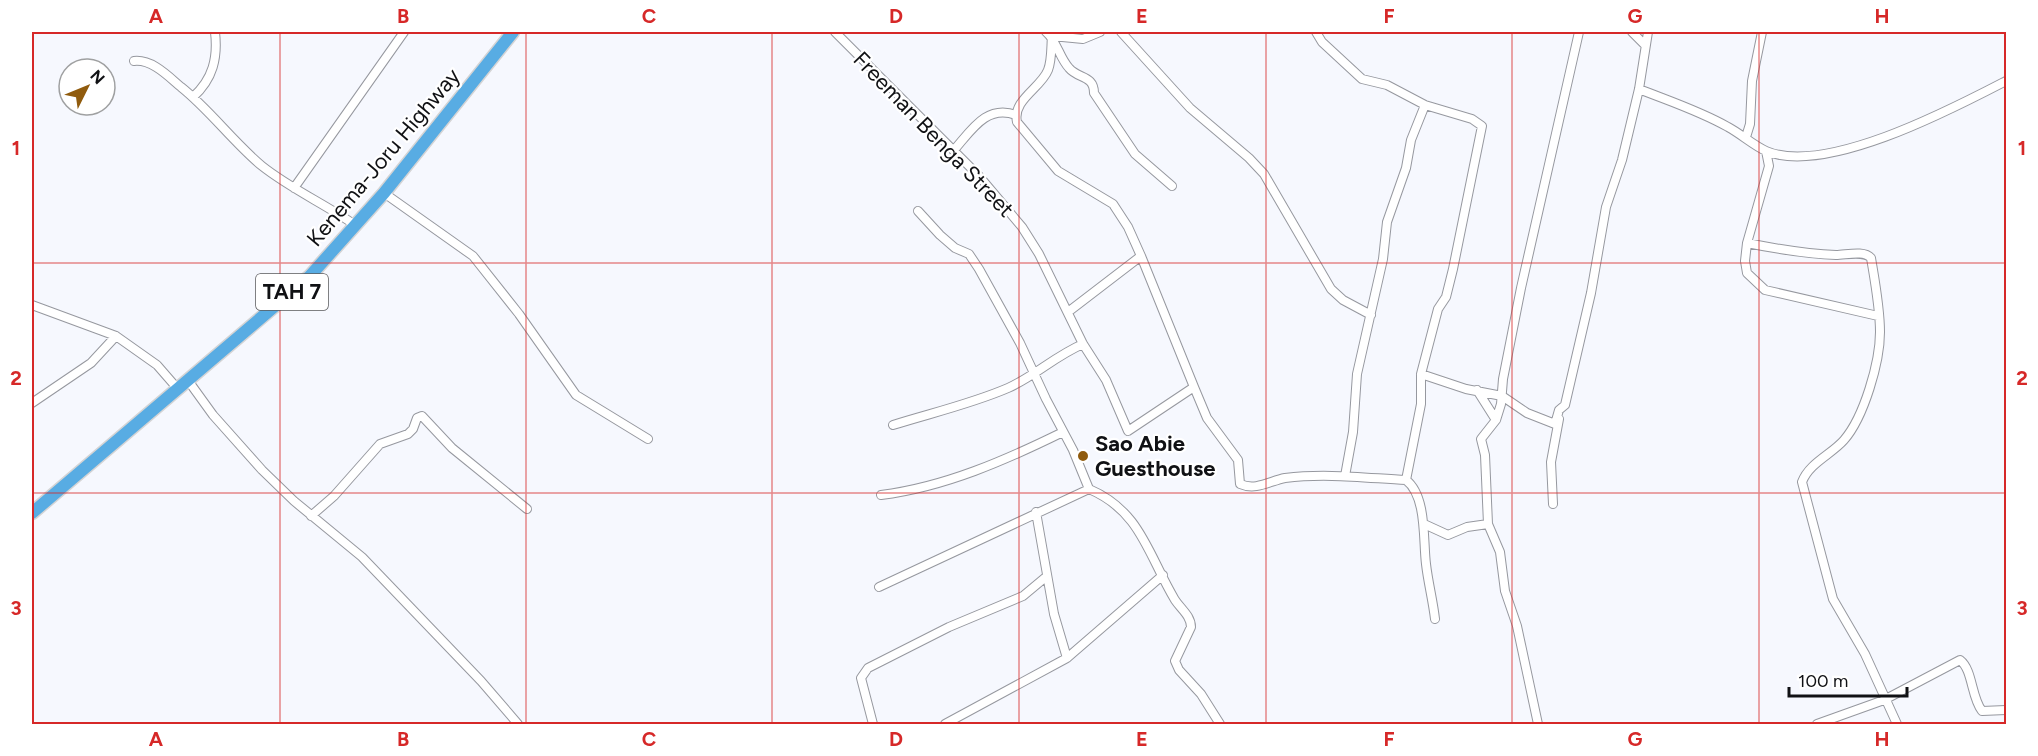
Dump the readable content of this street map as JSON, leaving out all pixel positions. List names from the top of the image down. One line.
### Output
{"streets":{"highway":["Kenema-Joru Highway","TAH 7"],"street":["Freeman Benga Street"]},"places":["Sao Abie Guesthouse"],"scale_bar":"100 m","north":"top right","grid":{"columns":["A","B","C","D","E","F","G","H"],"rows":["1","2","3"]}}
